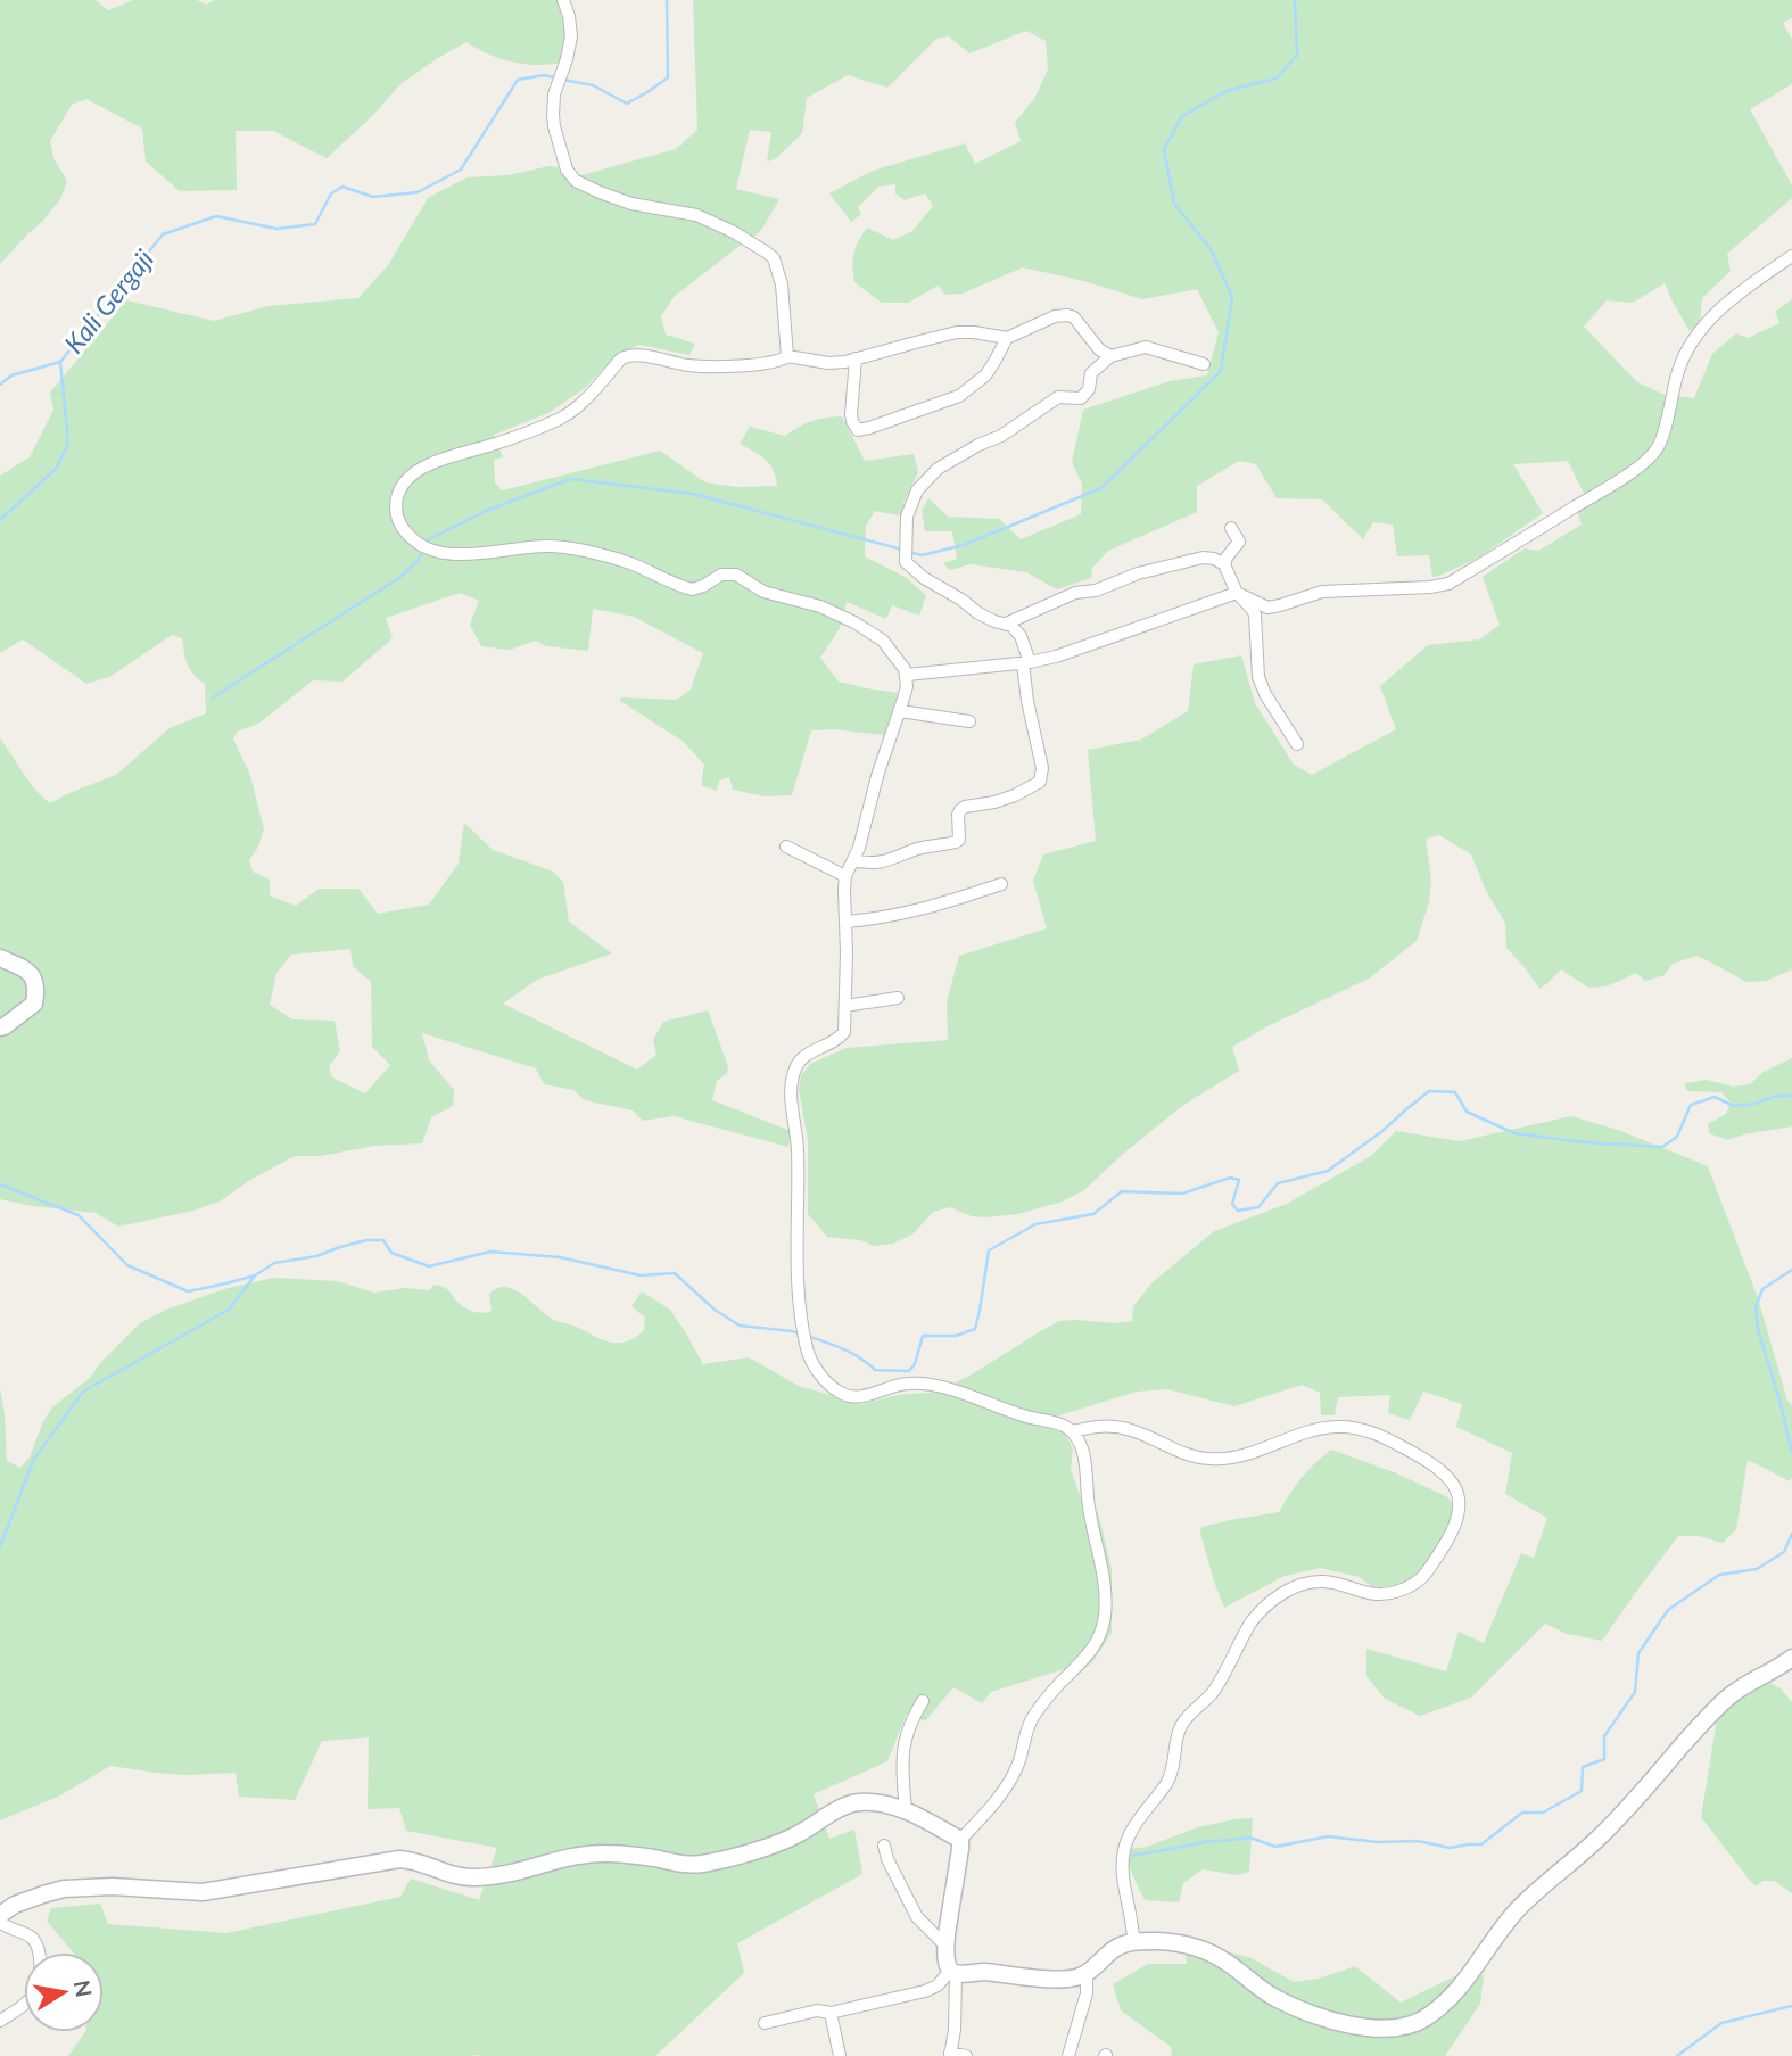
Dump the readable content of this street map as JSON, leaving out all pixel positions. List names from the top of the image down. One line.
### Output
{"water":["Kali Gergaji"],"north":"right"}
